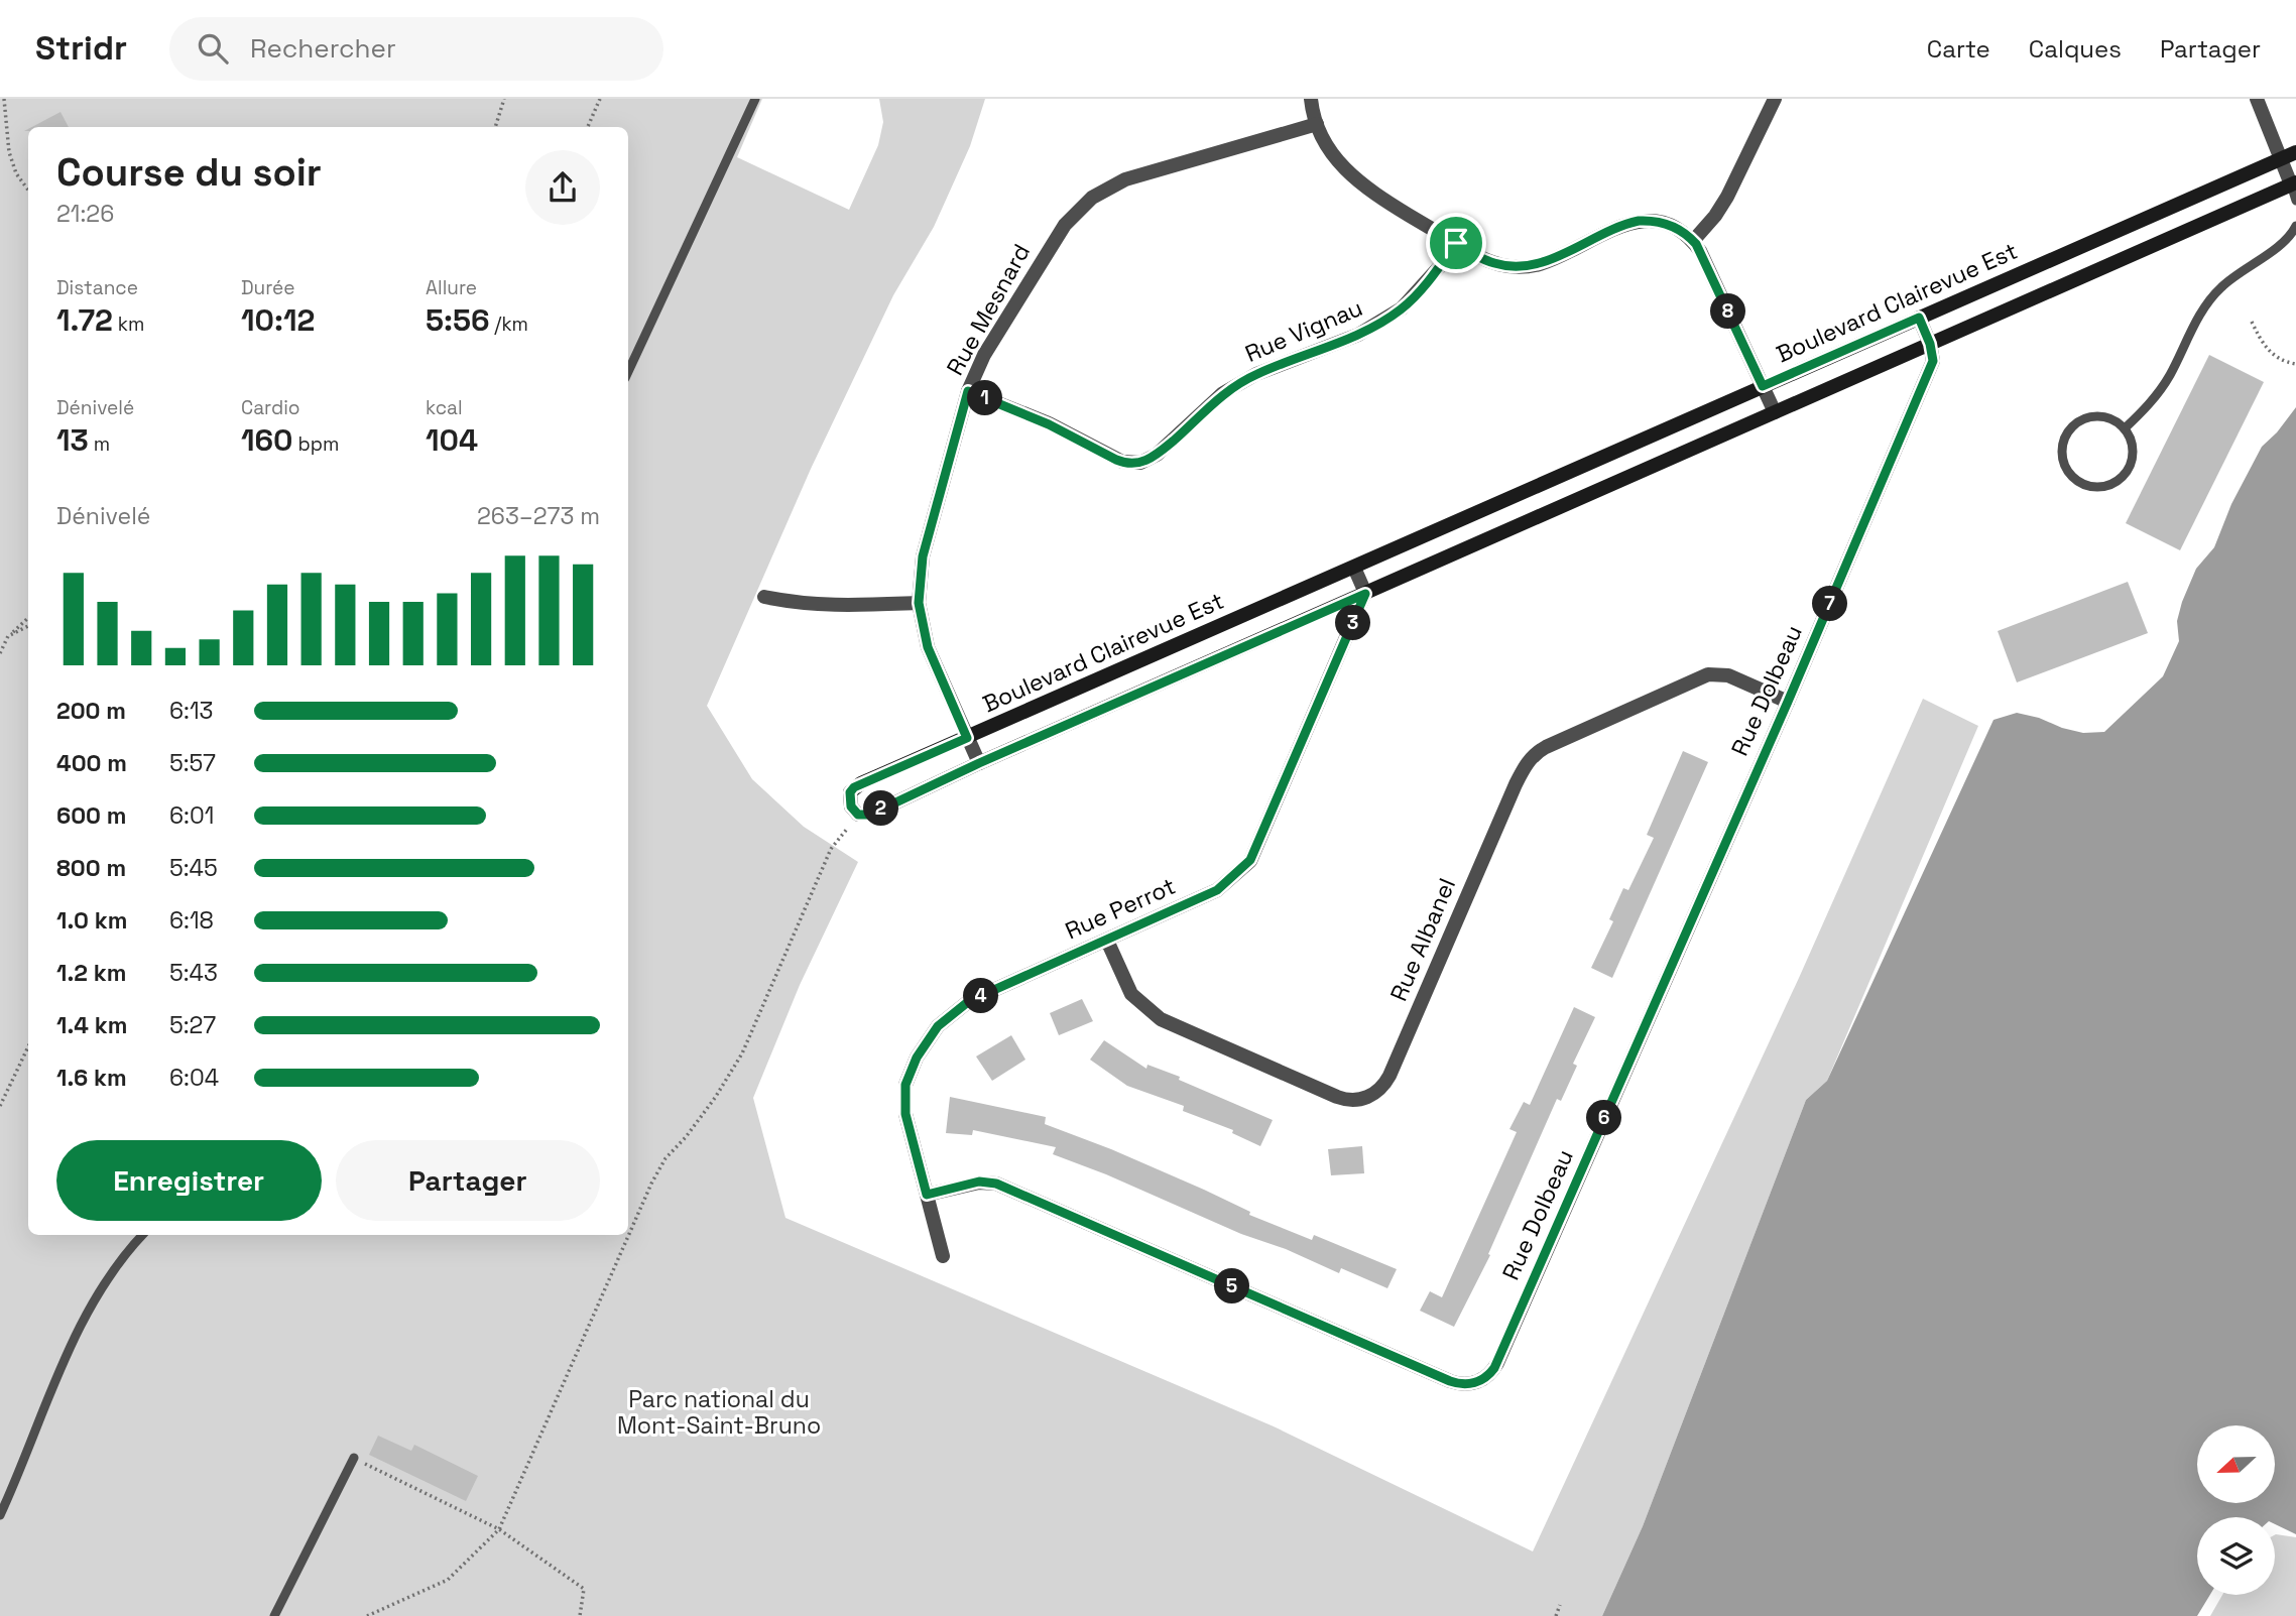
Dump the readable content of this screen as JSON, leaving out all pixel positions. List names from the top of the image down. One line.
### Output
{"streets":{"street":["Boulevard Clairevue Est","Rue Mesnard","Rue Vignau","Rue Dolbeau","Rue Perrot","Rue Albanel"]},"crossings":[["Boulevard Clairevue Est","Rue Mesnard"],["Boulevard Clairevue Est","Rue Dolbeau"],["Rue Mesnard","Rue Vignau"],["Rue Dolbeau","Rue Perrot"],["Rue Dolbeau","Rue Albanel"],["Rue Perrot","Rue Albanel"]],"parks":["Parc national du Mont-Saint-Bruno"],"north":"left","page":{"header":"Stridr","search":"Rechercher","nav":["Carte","Calques","Partager"],"heading":["Course du soir","21:26"],"stats":[["Distance","1.72 km"],["Durée","10:12"],["Allure","5:56 /km"],["Dénivelé","13 m"],["Cardio","160 bpm"],["kcal","104"]],"pins":["8","1","7","3","2","4","6","5"],"chart":["Dénivelé","263–273 m"],"list":[{"name":"200 m","note":"6:13"},{"name":"400 m","note":"5:57"},{"name":"600 m","note":"6:01"},{"name":"800 m","note":"5:45"},{"name":"1.0 km","note":"6:18"},{"name":"1.2 km","note":"5:43"},{"name":"1.4 km","note":"5:27"},{"name":"1.6 km","note":"6:04"}],"buttons":["Enregistrer","Partager"]}}
